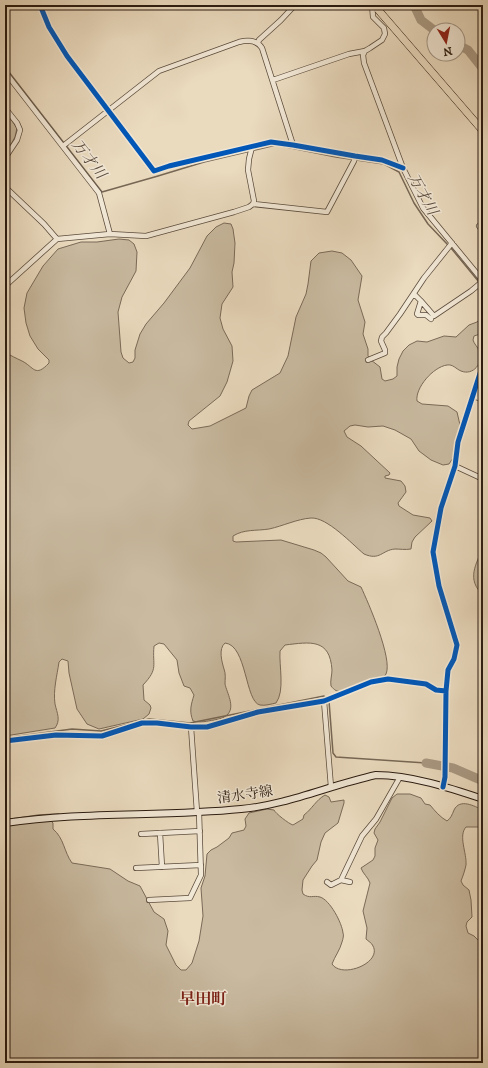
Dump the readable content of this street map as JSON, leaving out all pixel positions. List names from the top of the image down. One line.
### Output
{"streets":{"main road":["清水寺線"]},"districts":["早田町"],"water":["万才川"],"north":"bottom"}
